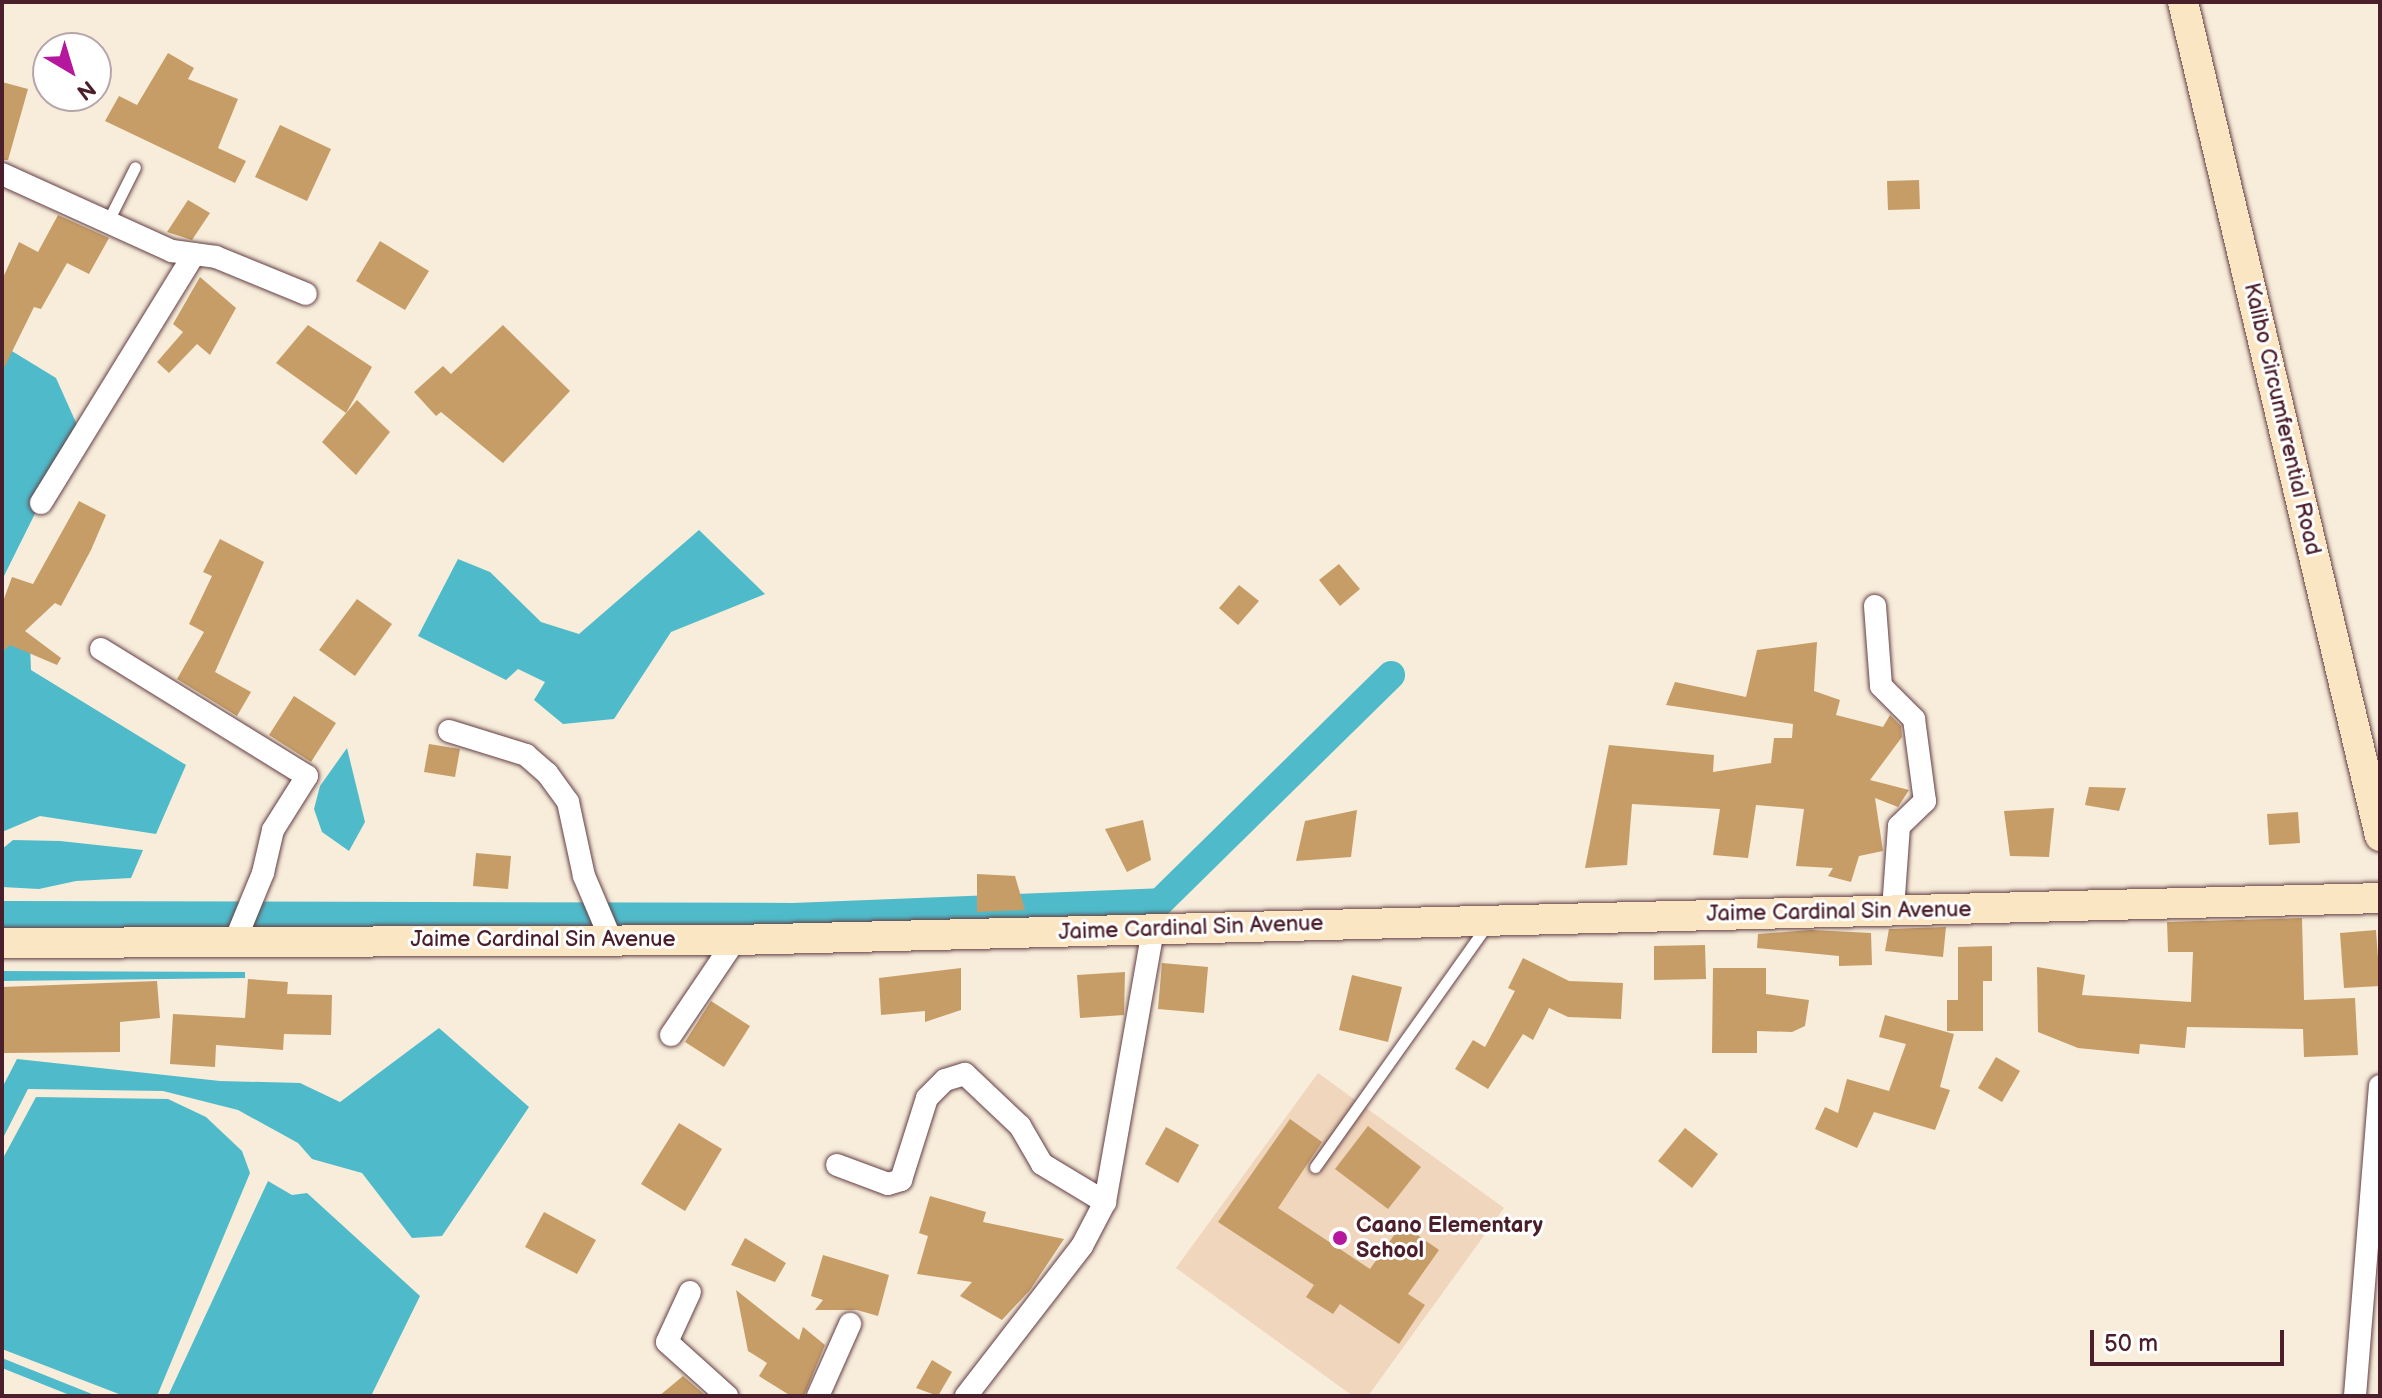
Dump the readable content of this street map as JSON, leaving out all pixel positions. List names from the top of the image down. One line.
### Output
{"streets":{"main road":["Kalibo Circumferential Road","Jaime Cardinal Sin Avenue"]},"places":["Caano Elementary School"],"scale_bar":"50 m","north":"bottom right"}
